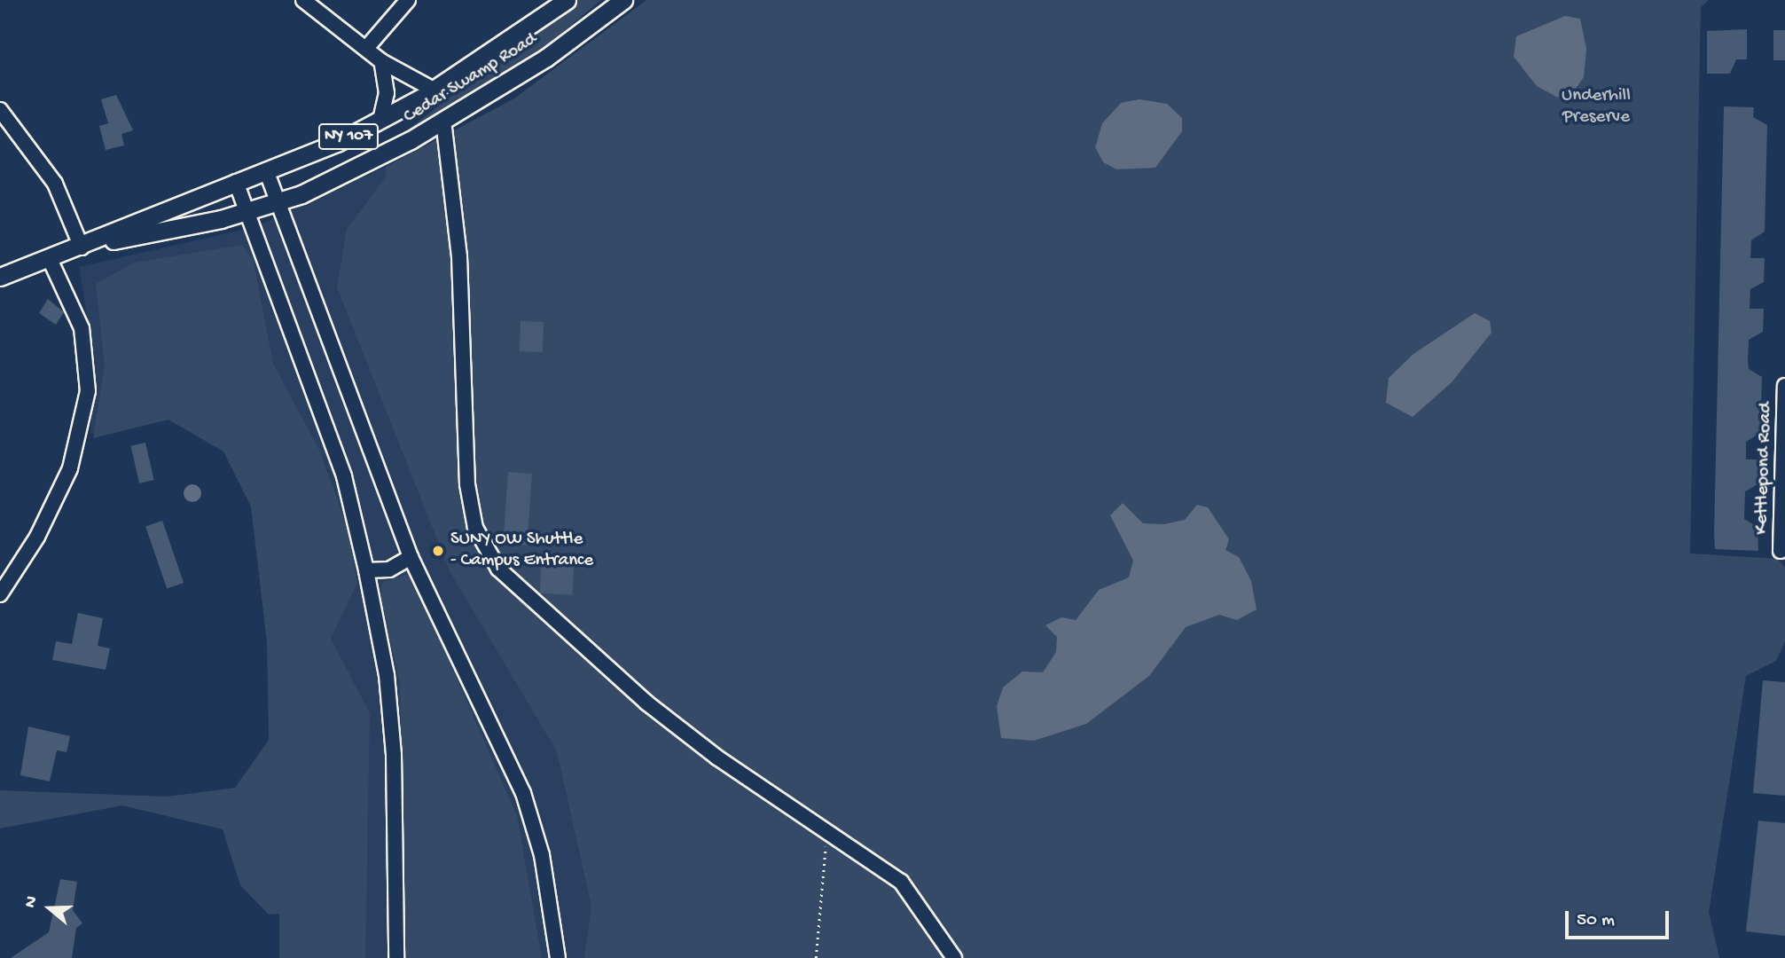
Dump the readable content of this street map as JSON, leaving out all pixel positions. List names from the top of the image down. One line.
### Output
{"streets":{"main road":["Cedar Swamp Road","NY 107"],"street":["Kettlepond Road"]},"parks":["Underhill Preserve"],"places":["SUNY OW Shuttle - Campus Entrance"],"scale_bar":"50 m","north":"left"}
